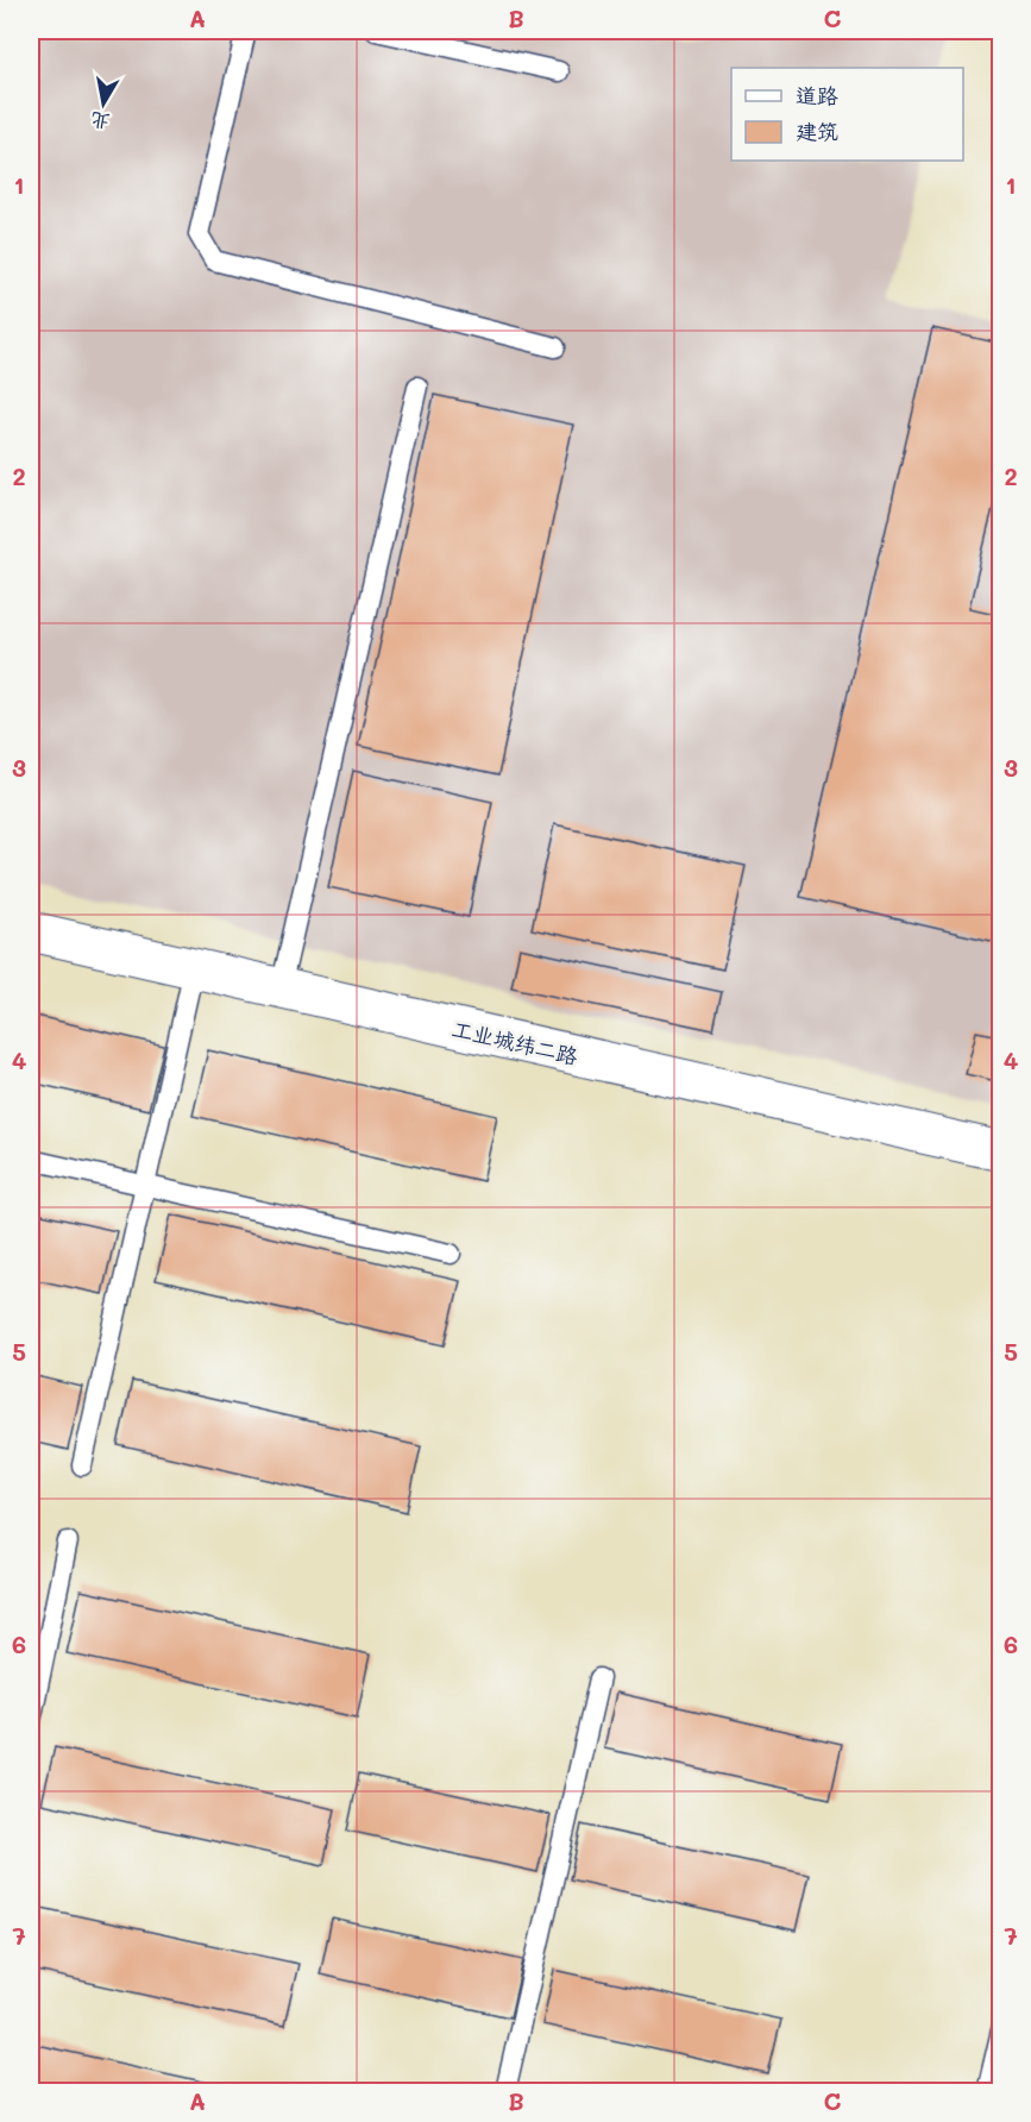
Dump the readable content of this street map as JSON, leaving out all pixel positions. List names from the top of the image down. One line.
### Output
{"streets":{"street":["工业城纬二路"]},"legend":["道路","建筑"],"north":"bottom","grid":{"columns":["A","B","C"],"rows":["1","2","3","4","5","6","7"]}}
